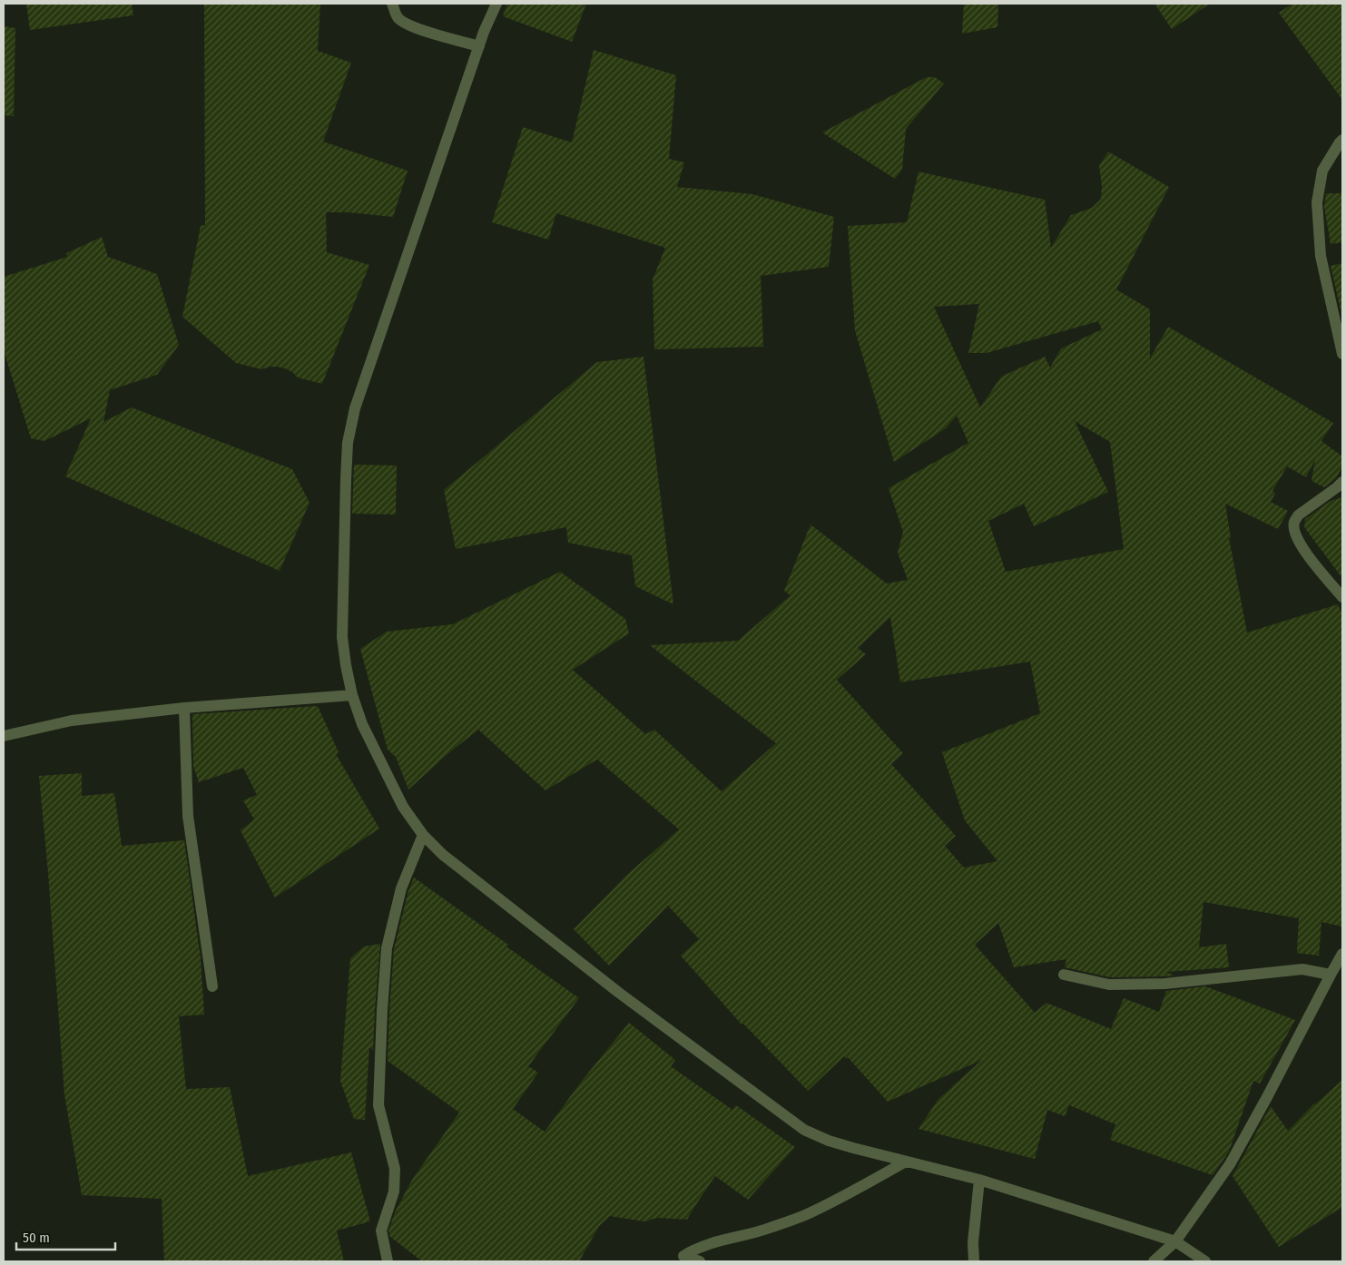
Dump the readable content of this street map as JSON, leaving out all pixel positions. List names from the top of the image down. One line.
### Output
{"scale_bar":"50 m"}
